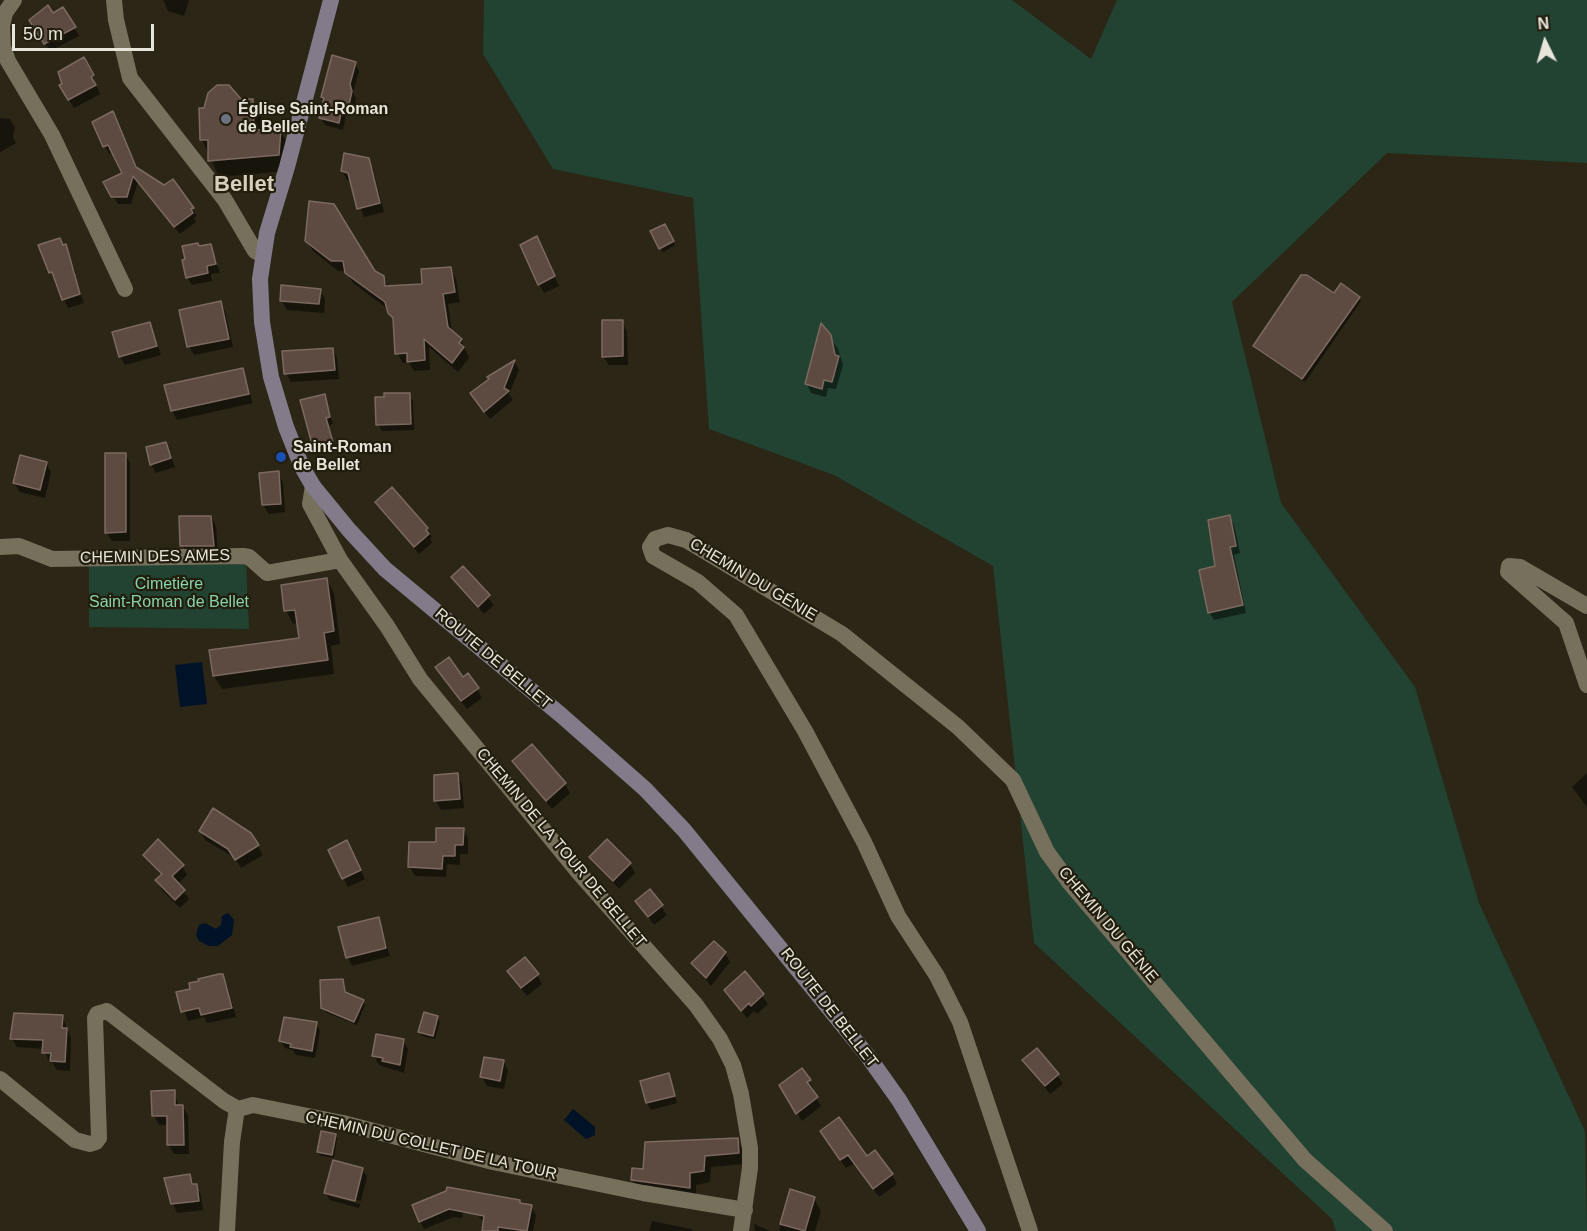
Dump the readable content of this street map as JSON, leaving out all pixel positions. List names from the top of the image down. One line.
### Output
{"streets":{"main road":["ROUTE DE BELLET"],"street":["CHEMIN DES AMES","CHEMIN DU GÉNIE","CHEMIN DE LA TOUR DE BELLET","CHEMIN DU COLLET DE LA TOUR"]},"crossings":[["CHEMIN DES AMES","CHEMIN DE LA TOUR DE BELLET"],["ROUTE DE BELLET","CHEMIN DE LA TOUR DE BELLET"],["CHEMIN DE LA TOUR DE BELLET","CHEMIN DU COLLET DE LA TOUR"]],"districts":["Bellet"],"parks":["Cimetière Saint-Roman de Bellet"],"places":["Église Saint-Roman de Bellet","Saint-Roman de Bellet"],"scale_bar":"50 m","north":"top"}
